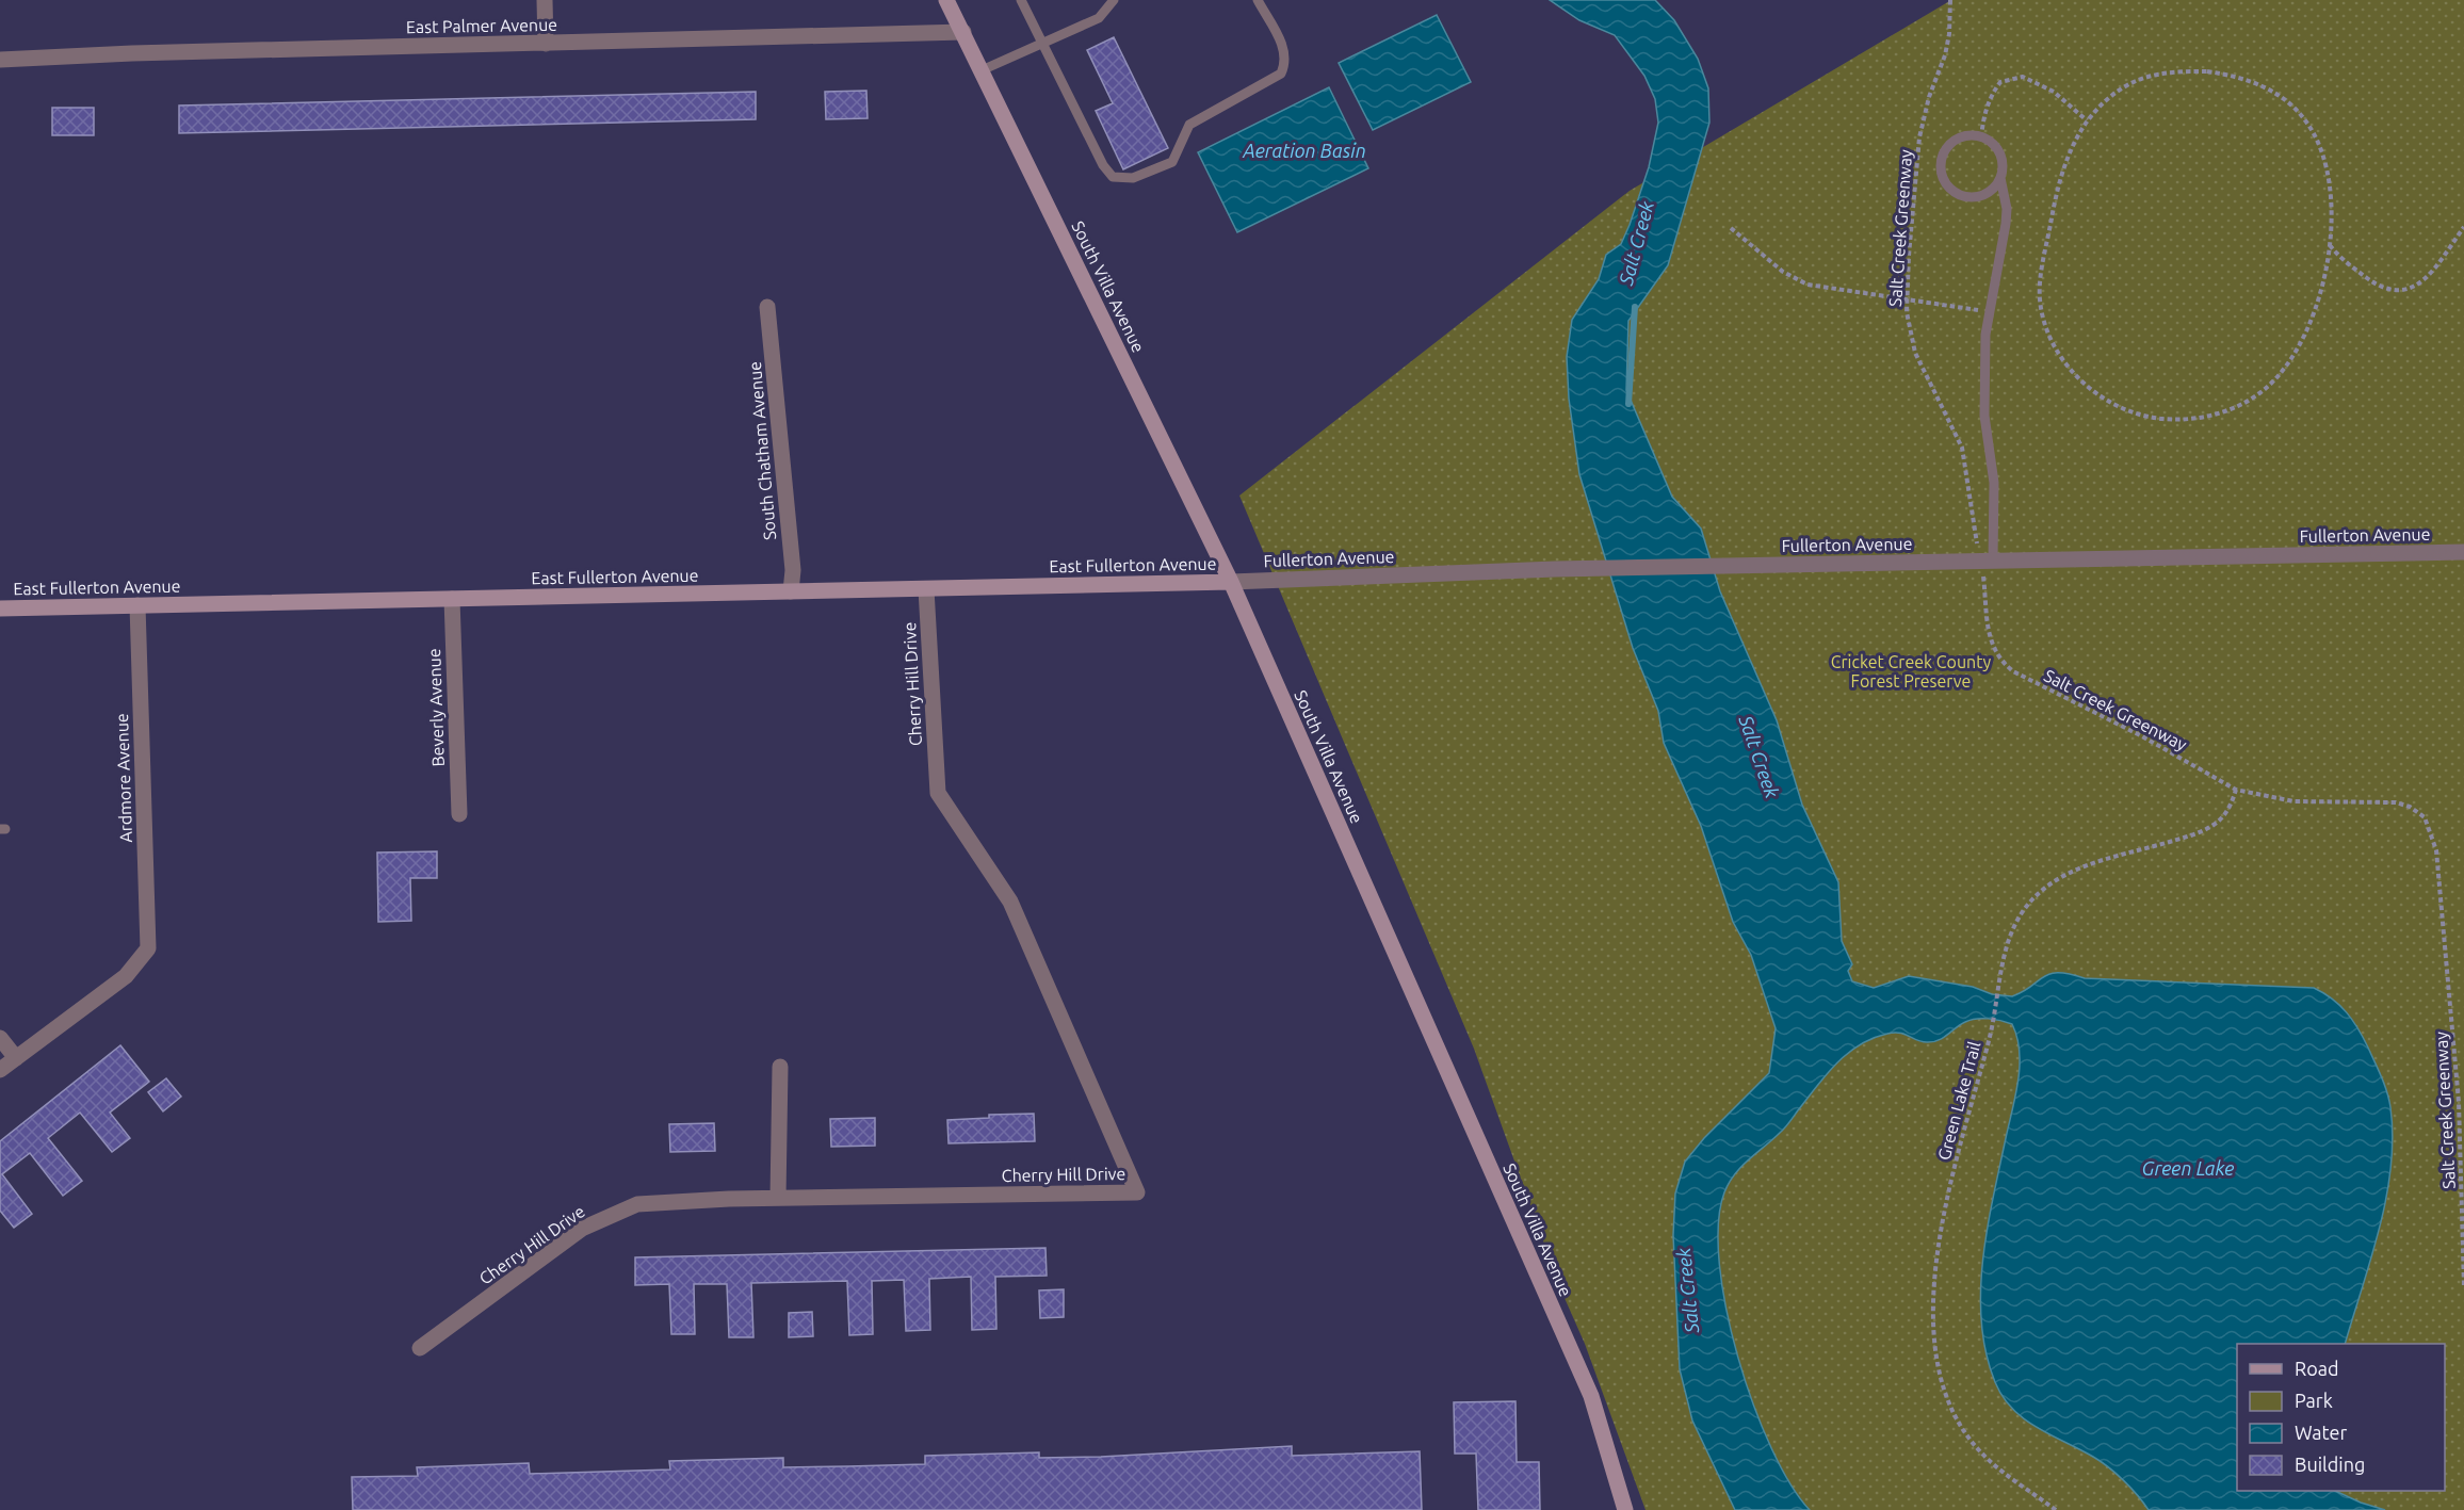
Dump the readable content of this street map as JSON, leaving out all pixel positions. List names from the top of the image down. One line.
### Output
{"streets":{"main road":["South Villa Avenue","East Fullerton Avenue"],"street":["East Palmer Avenue","South Chatham Avenue","Fullerton Avenue","Cherry Hill Drive","Beverly Avenue","Ardmore Avenue"],"path":["Salt Creek Greenway","Green Lake Trail"]},"crossings":[["East Palmer Avenue","South Villa Avenue"],["Salt Creek Greenway","Fullerton Avenue"],["Salt Creek Greenway","Green Lake Trail"],["South Villa Avenue","Fullerton Avenue"],["South Villa Avenue","East Fullerton Avenue"],["South Chatham Avenue","East Fullerton Avenue"],["Fullerton Avenue","East Fullerton Avenue"],["East Fullerton Avenue","Cherry Hill Drive"],["East Fullerton Avenue","Beverly Avenue"],["East Fullerton Avenue","Ardmore Avenue"]],"water":["Aeration Basin","Salt Creek","Green Lake"],"parks":["Cricket Creek County Forest Preserve"],"legend":["Road","Park","Water","Building"]}
